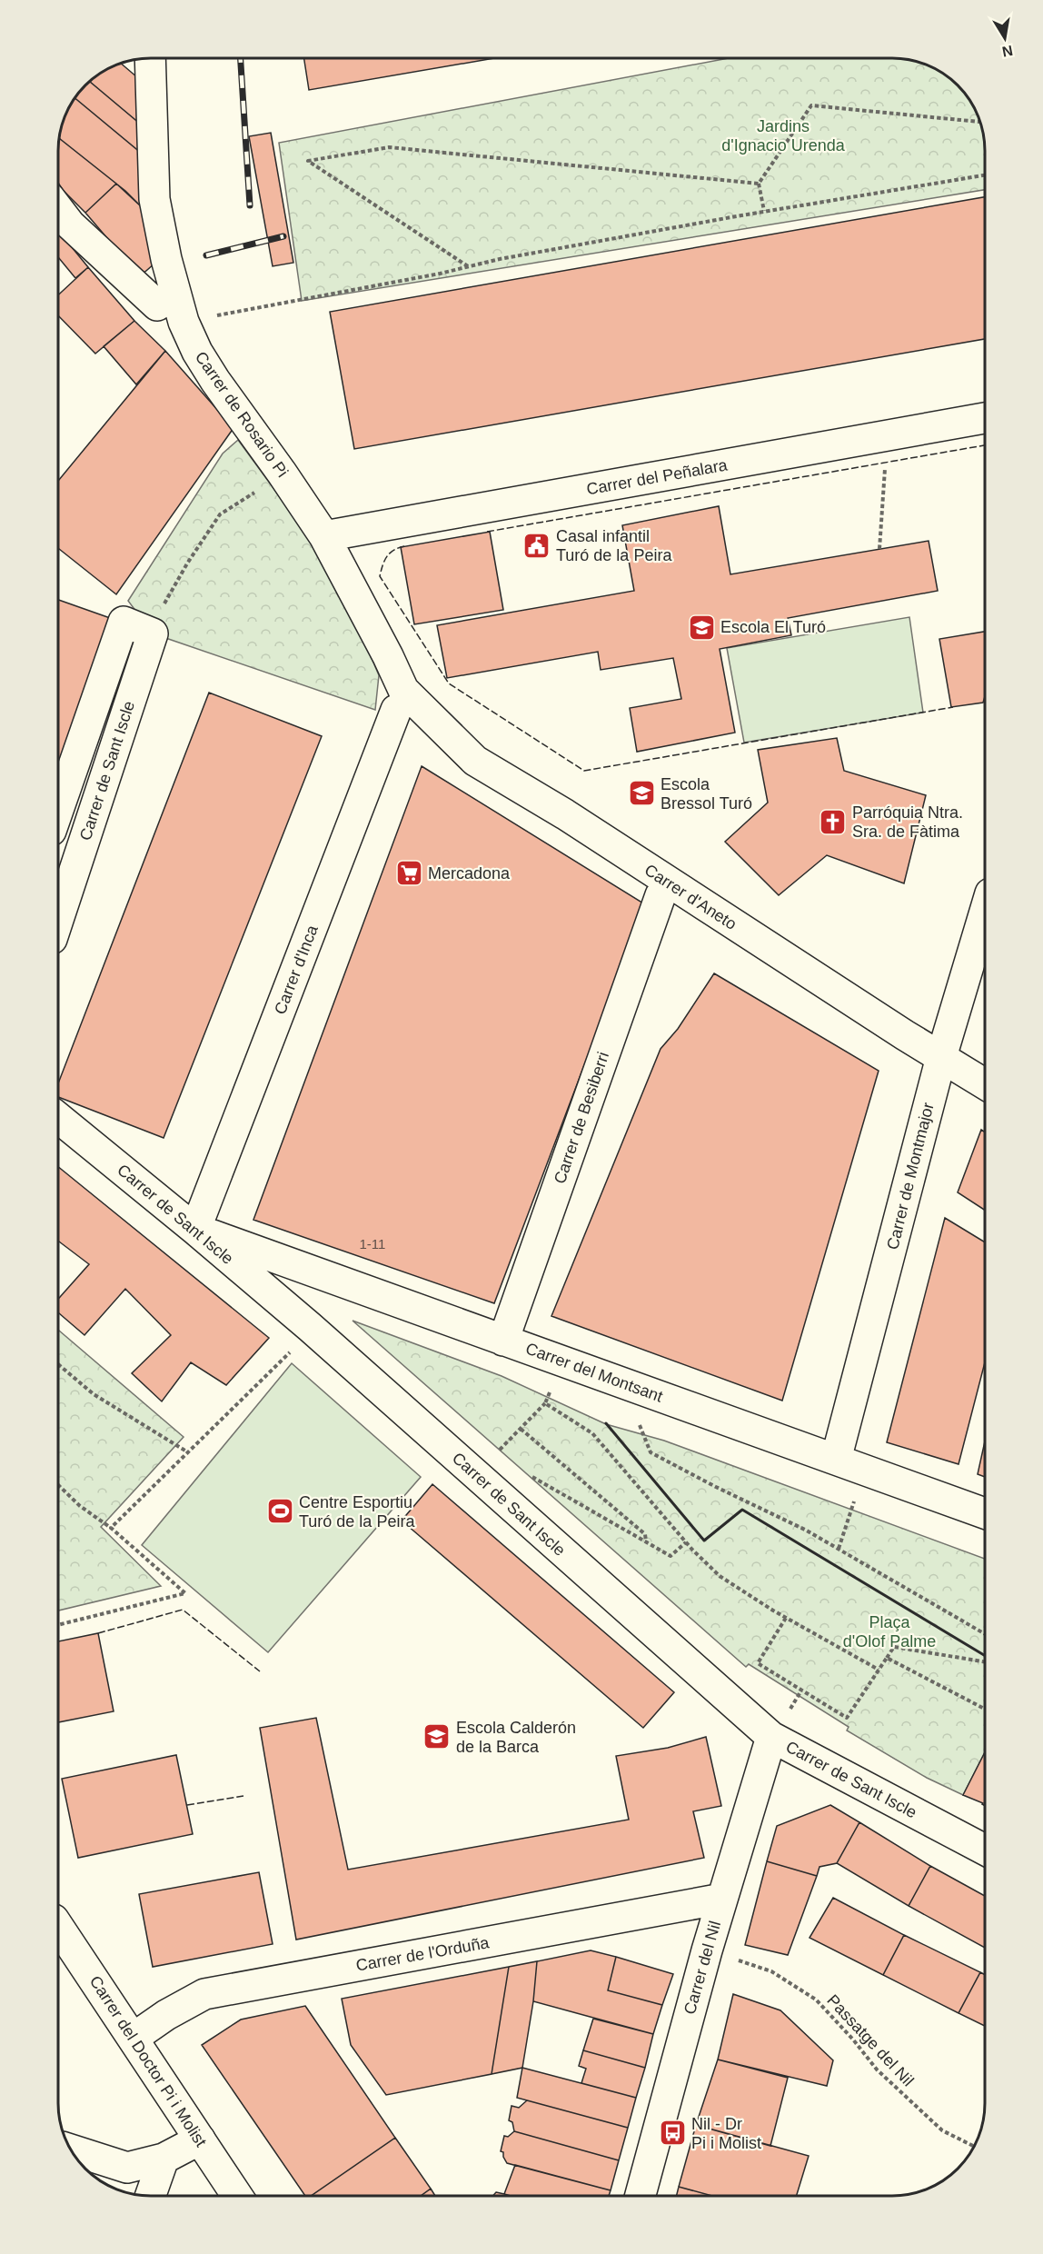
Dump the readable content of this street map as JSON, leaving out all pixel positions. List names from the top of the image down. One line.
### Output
{"streets":{"street":["Carrer de Rosario Pi","Carrer del Peñalara","Carrer de Sant Iscle","Carrer d'Aneto","Carrer d'Inca","Carrer de Besiberri","Carrer de Montmajor","Carrer del Montsant","Carrer de l'Orduña","Carrer del Nil","Carrer del Doctor Pi i Molist"],"path":["Passatge del Nil"]},"crossings":[["Carrer de Rosario Pi","Carrer del Peñalara"],["Carrer de Rosario Pi","Carrer d'Aneto"],["Carrer de Rosario Pi","Carrer d'Inca"],["Carrer de Sant Iscle","Carrer d'Inca"],["Carrer de Sant Iscle","Carrer del Montsant"],["Carrer de Sant Iscle","Carrer del Nil"],["Carrer d'Aneto","Carrer d'Inca"],["Carrer d'Aneto","Carrer de Montmajor"],["Carrer d'Inca","Carrer del Montsant"],["Carrer de Besiberri","Carrer del Montsant"],["Carrer de Montmajor","Carrer del Montsant"],["Carrer de l'Orduña","Carrer del Nil"],["Carrer de l'Orduña","Carrer del Doctor Pi i Molist"],["Carrer del Nil","Passatge del Nil"]],"parks":["Jardins d'Ignacio Urenda","Plaça d'Olof Palme"],"places":{"public building":["Casal infantil Turó de la Peira"],"school or university":["Escola El Turó","Escola Bressol Turó","Escola Calderón de la Barca"],"church":["Parróquia Ntra. Sra. de Fàtima"],"supermarket":["Mercadona"],"sports":["Centre Esportiu Turó de la Peira"],"bus stop":["Nil - Dr Pi i Molist"]},"house_numbers":["1-11"],"north":"bottom"}
